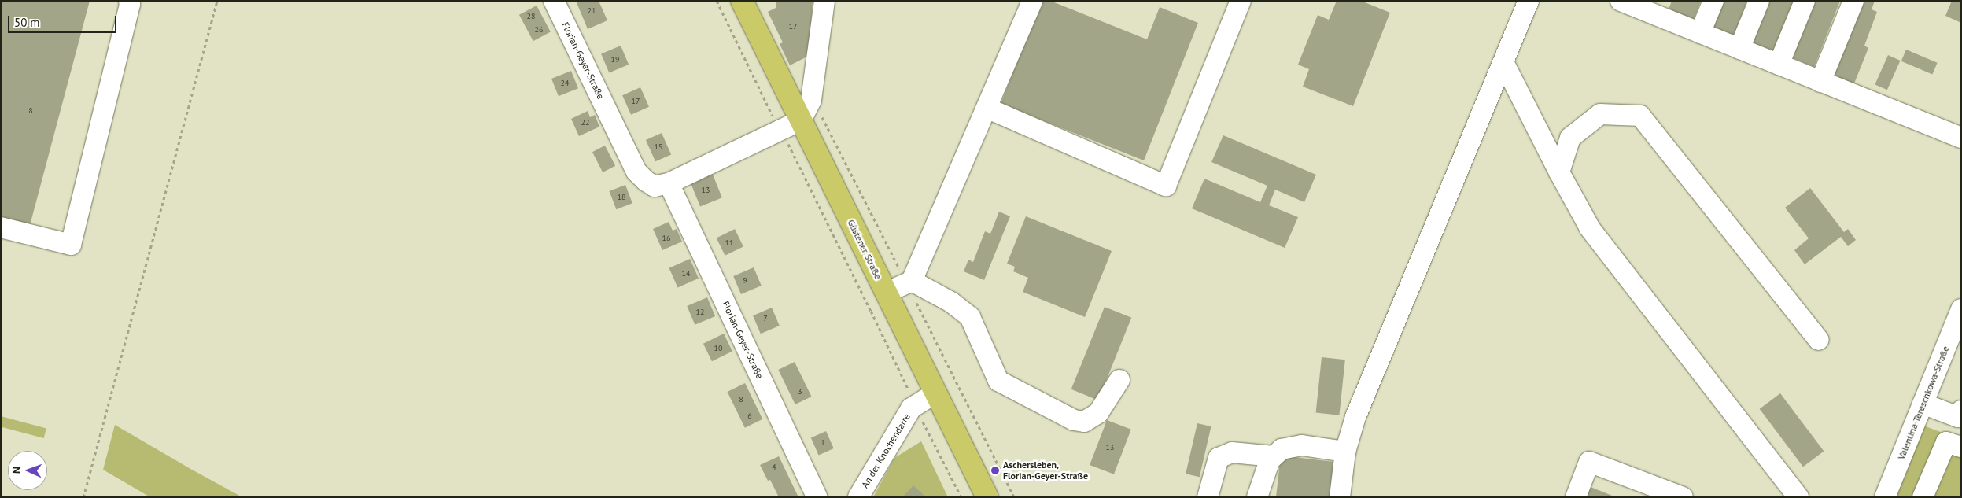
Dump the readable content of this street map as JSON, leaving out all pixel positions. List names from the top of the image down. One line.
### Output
{"streets":{"main road":["Güstener Straße"],"street":["Florian-Geyer-Straße","Valentina-Tereschkowa-Straße","An der Knochendarre"]},"crossings":[["Florian-Geyer-Straße","Güstener Straße"],["Güstener Straße","An der Knochendarre"]],"places":["Aschersleben, Florian-Geyer-Straße"],"house_numbers":["21","28","17","26","19","24","17","8","22","15","13","18","16","11","14","9","12","7","10","3","8","6","1","13","4"],"scale_bar":"50 m","north":"left"}
